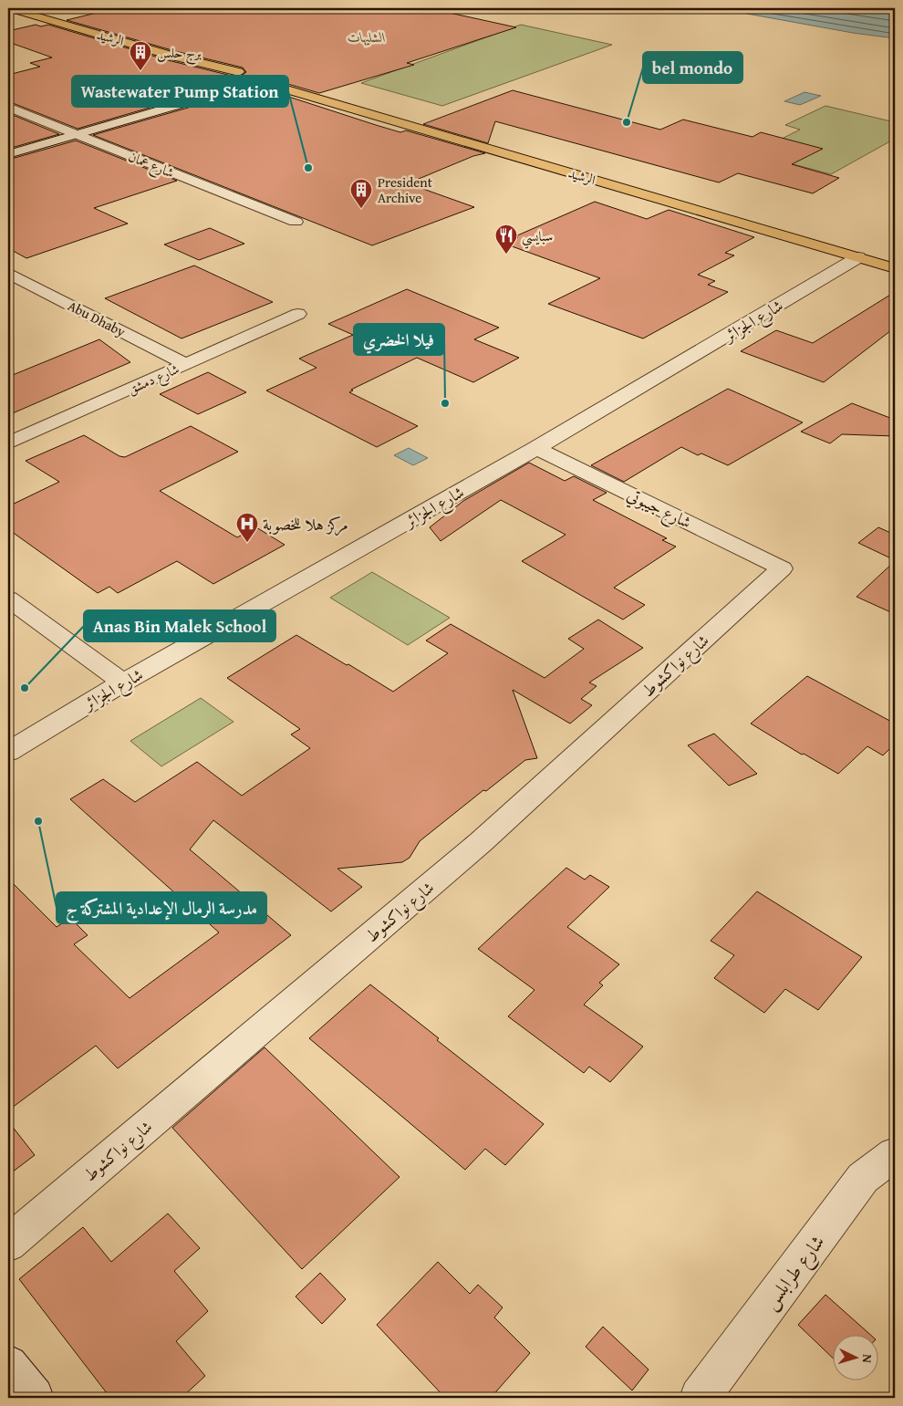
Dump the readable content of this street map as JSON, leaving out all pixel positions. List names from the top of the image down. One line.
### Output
{"streets":{"main road":["الرشيد"],"street":["شارع عمان","Abu Dhaby","شارع الجزائر","شارع دمشق","شارع جيبوتي","شارع نواكشوط","شارع طرابلس"]},"crossings":[["الرشيد","شارع الجزائر"],["Abu Dhaby","شارع دمشق"],["شارع الجزائر","شارع جيبوتي"],["شارع جيبوتي","شارع نواكشوط"]],"parks":["الشليهات"],"places":{"building":["برج حلس","President Archive"],"other":["bel mondo","Wastewater Pump Station","فيلا الخضري","Anas Bin Malek School","مدرسة الرمال الإعدادية المشتركة ج"],"restaurant":["سبايسي"],"hospital":["مركز هلا للخصوبة"]},"north":"right"}
